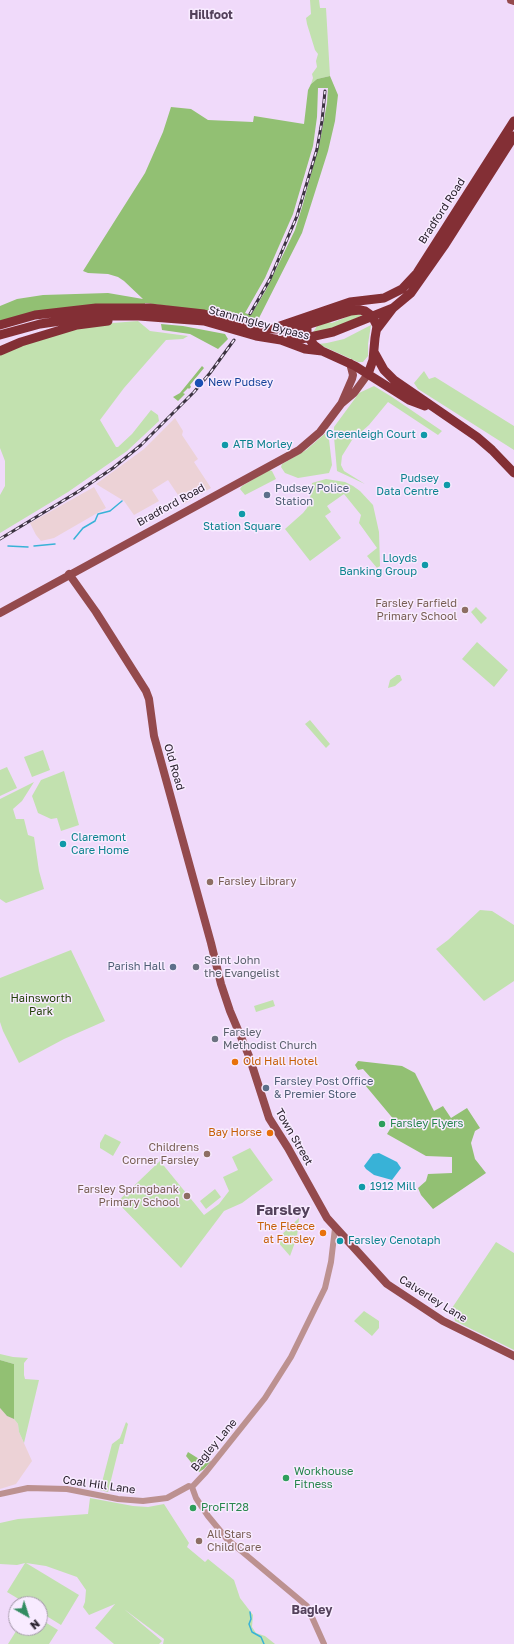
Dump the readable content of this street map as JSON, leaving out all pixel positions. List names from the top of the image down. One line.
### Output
{"streets":{"highway":["Bradford Road","Stanningley Bypass"],"main road":["Old Road","Town Street","Calverley Lane"],"street":["Bagley Lane","Coal Hill Lane"]},"crossings":[["Bradford Road","Stanningley Bypass"],["Bradford Road","Old Road"],["Old Road","Town Street"],["Town Street","Calverley Lane"],["Town Street","Bagley Lane"],["Calverley Lane","Bagley Lane"],["Bagley Lane","Coal Hill Lane"]],"districts":["Hillfoot","Farsley","Bagley"],"parks":["Hainsworth Park"],"places":["New Pudsey","Greenleigh Court","ATB Morley","Pudsey Data Centre","Pudsey Police Station","Station Square","Lloyds Banking Group","Farsley Farfield Primary School","Claremont Care Home","Farsley Library","Parish Hall","Saint John the Evangelist","Farsley Methodist Church","Old Hall Hotel","Farsley Post Office & Premier Store","Farsley Flyers","Bay Horse","Childrens Corner Farsley","1912 Mill","Farsley Springbank Primary School","The Fleece at Farsley","Farsley Cenotaph","Workhouse Fitness","ProFIT28","All Stars Child Care"],"north":"bottom right"}
